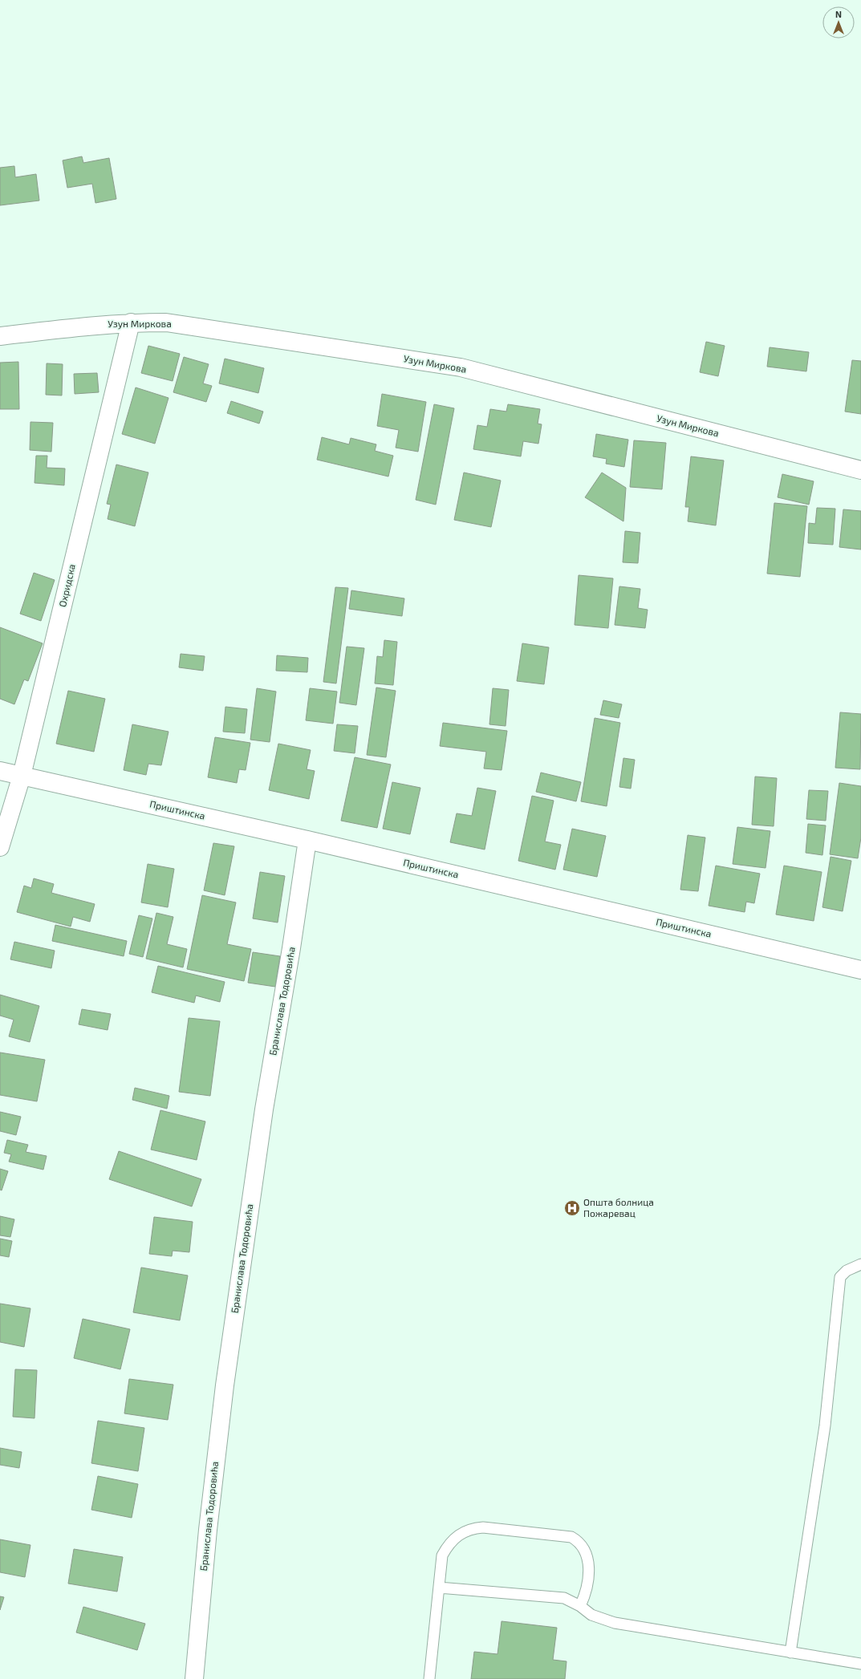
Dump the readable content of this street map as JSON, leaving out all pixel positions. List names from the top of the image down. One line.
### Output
{"streets":{"street":["Узун Миркова","Охридска","Приштинска","Бранислава Тодоровића"]},"crossings":[["Узун Миркова","Охридска"],["Охридска","Приштинска"],["Приштинска","Бранислава Тодоровића"]],"places":{"hospital":["Општа болница Пожаревац"]},"north":"top"}
